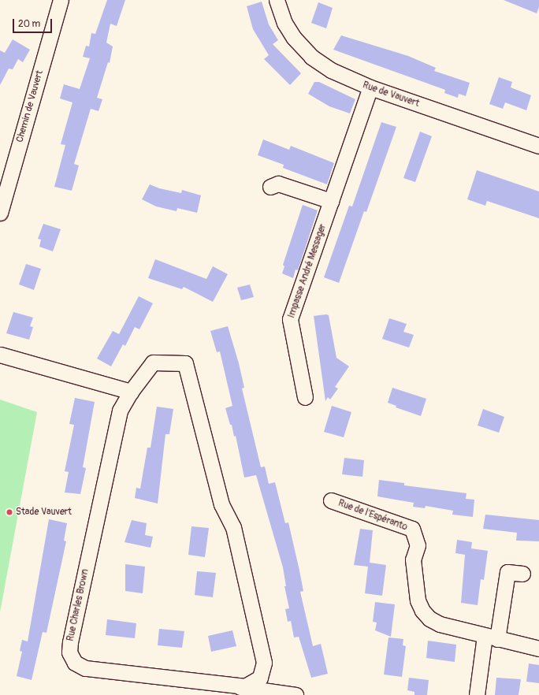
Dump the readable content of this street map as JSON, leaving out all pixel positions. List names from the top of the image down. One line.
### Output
{"streets":{"street":["Rue de Vauvert","Chemin de Vauvert","Impasse André Messager","Rue de l'Espéranto","Rue Charles Brown"]},"crossings":[["Rue de Vauvert","Impasse André Messager"]],"places":["Stade Vauvert"],"scale_bar":"20 m"}
